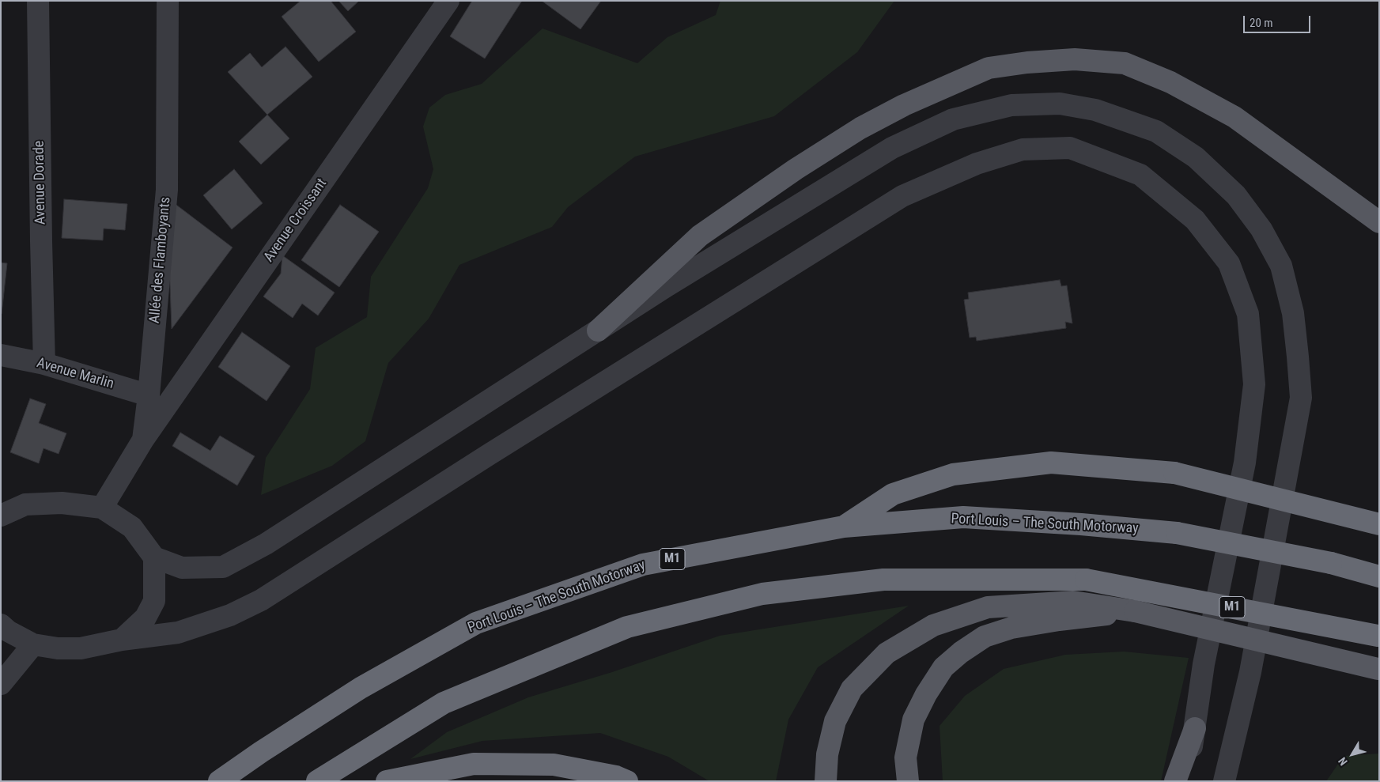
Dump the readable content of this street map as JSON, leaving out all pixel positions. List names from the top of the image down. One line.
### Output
{"streets":{"highway":["Port Louis – The South Motorway","M1"],"street":["Avenue Dorade","Avenue Croissant","Allée des Flamboyants","Avenue Marlin"]},"crossings":[["Avenue Dorade","Avenue Marlin"],["Avenue Croissant","Allée des Flamboyants"],["Allée des Flamboyants","Avenue Marlin"]],"scale_bar":"20 m","north":"bottom left"}
